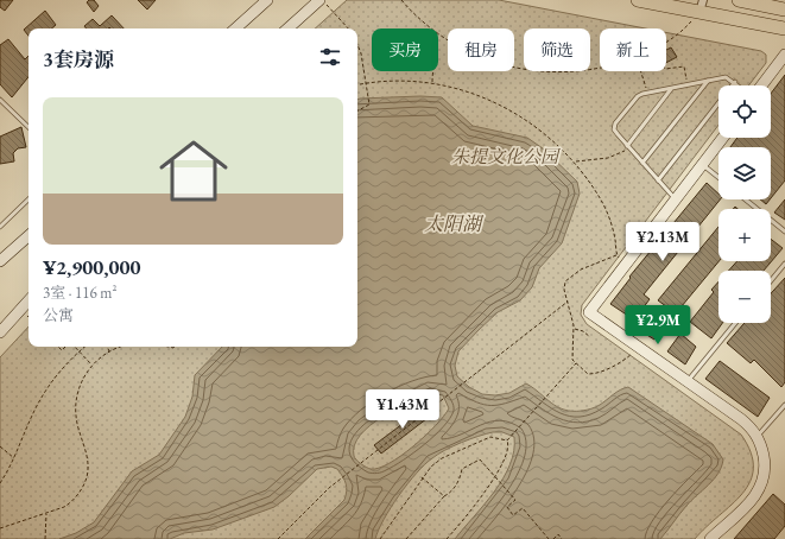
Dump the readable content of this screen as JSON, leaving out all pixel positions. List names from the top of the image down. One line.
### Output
{"water":["太阳湖"],"parks":["朱提文化公园"],"page":{"chip":["买房","租房","筛选","新上"],"heading":"3套房源","map_buttons":["+","−"],"list":[{"name":"¥2,900,000","note":"3室 · 116 m² · 公寓"}],"price":["¥2.13M","¥2.9M","¥1.43M"]}}
